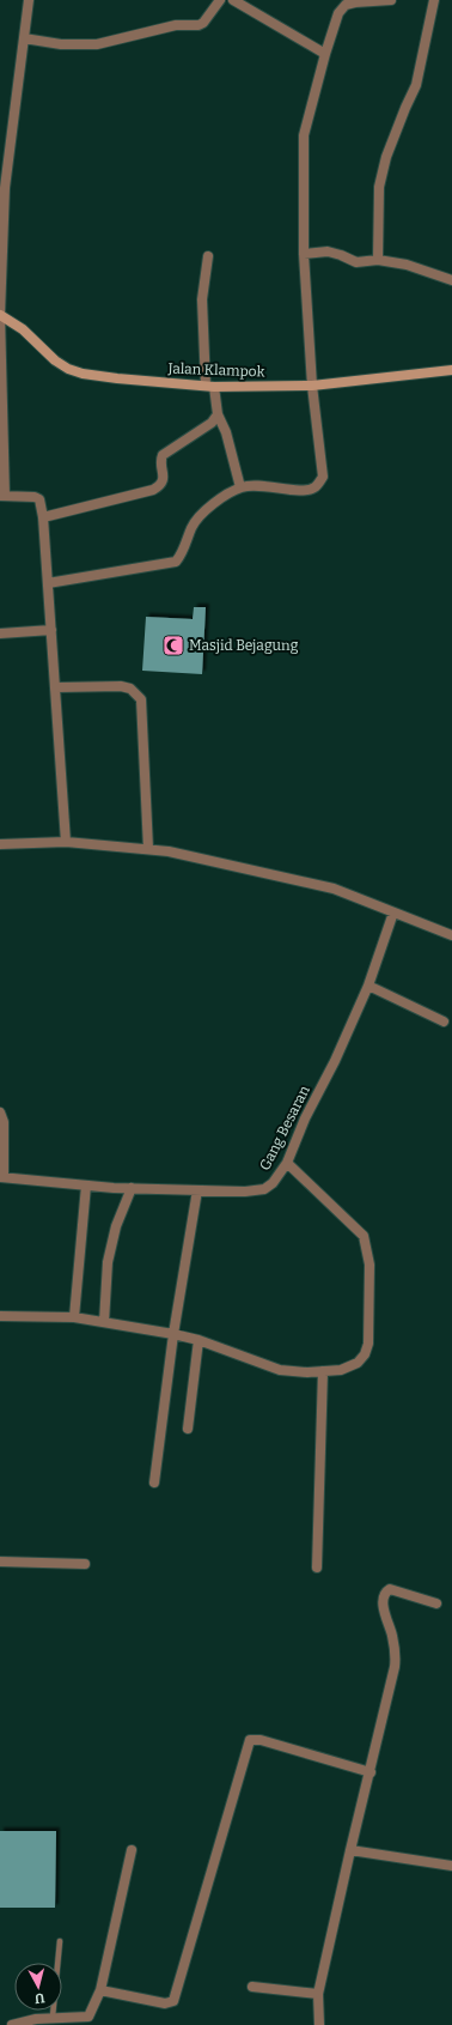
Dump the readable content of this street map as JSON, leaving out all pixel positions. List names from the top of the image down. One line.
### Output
{"streets":{"street":["Jalan Klampok","Gang Besaran"]},"places":{"mosque":["Masjid Bejagung"]},"north":"bottom"}
